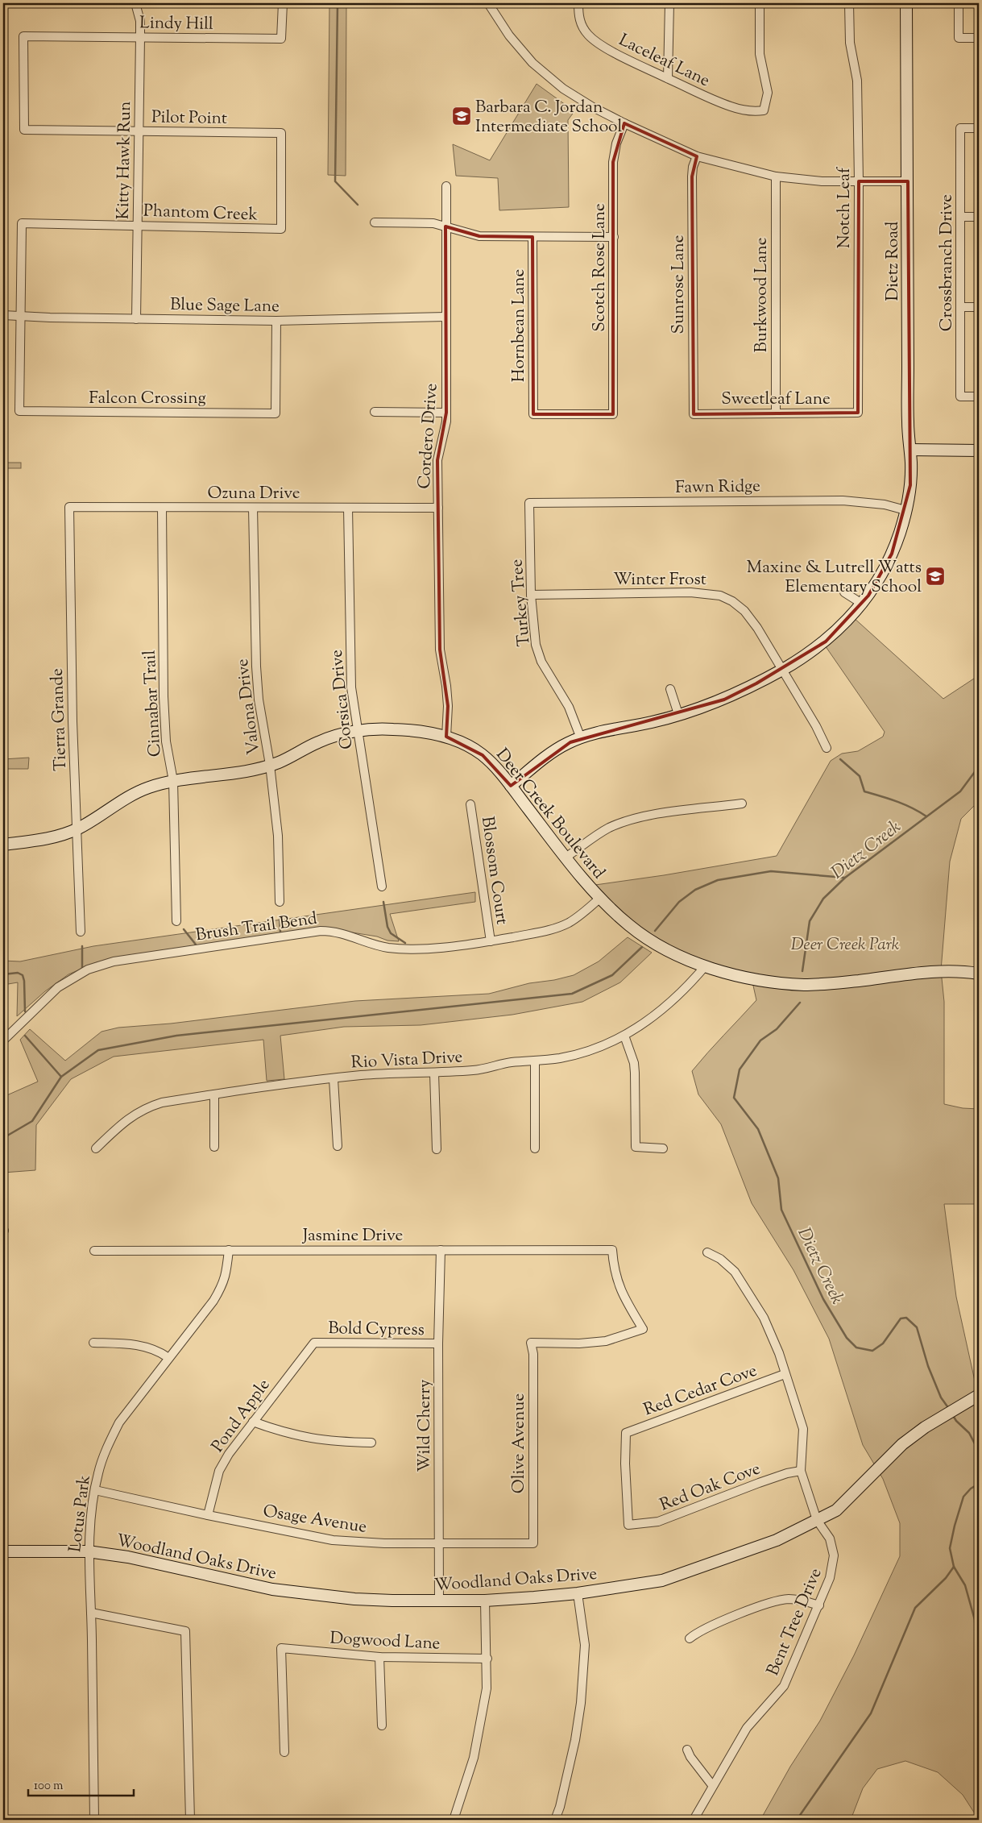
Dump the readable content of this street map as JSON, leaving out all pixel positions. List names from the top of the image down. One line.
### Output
{"streets":{"street":["Lindy Hill","Laceleaf Lane","Pilot Point","Kitty Hawk Run","Notch Leaf","Phantom Creek","Dietz Road","Crossbranch Drive","Scotch Rose Lane","Sunrose Lane","Burkwood Lane","Blue Sage Lane","Hornbean Lane","Falcon Crossing","Sweetleaf Lane","Cordero Drive","Fawn Ridge","Ozuna Drive","Winter Frost","Turkey Tree","Corsica Drive","Cinnabar Trail","Valona Drive","Tierra Grande","Deer Creek Boulevard","Blossom Court","Brush Trail Bend","Rio Vista Drive","Jasmine Drive","Bold Cypress","Red Cedar Cove","Pond Apple","Wild Cherry","Olive Avenue","Red Oak Cove","Lotus Park","Osage Avenue","Woodland Oaks Drive","Bent Tree Drive","Dogwood Lane"]},"crossings":[["Lindy Hill","Pilot Point"],["Lindy Hill","Kitty Hawk Run"],["Pilot Point","Kitty Hawk Run"],["Pilot Point","Phantom Creek"],["Kitty Hawk Run","Phantom Creek"],["Kitty Hawk Run","Blue Sage Lane"],["Notch Leaf","Sweetleaf Lane"],["Phantom Creek","Blue Sage Lane"],["Phantom Creek","Falcon Crossing"],["Dietz Road","Fawn Ridge"],["Dietz Road","Winter Frost"],["Dietz Road","Turkey Tree"],["Dietz Road","Deer Creek Boulevard"],["Scotch Rose Lane","Hornbean Lane"],["Sunrose Lane","Sweetleaf Lane"],["Burkwood Lane","Sweetleaf Lane"],["Blue Sage Lane","Falcon Crossing"],["Blue Sage Lane","Cordero Drive"],["Cordero Drive","Ozuna Drive"],["Cordero Drive","Deer Creek Boulevard"],["Fawn Ridge","Turkey Tree"],["Ozuna Drive","Corsica Drive"],["Ozuna Drive","Cinnabar Trail"],["Ozuna Drive","Valona Drive"],["Ozuna Drive","Tierra Grande"],["Winter Frost","Turkey Tree"],["Corsica Drive","Deer Creek Boulevard"],["Cinnabar Trail","Deer Creek Boulevard"],["Valona Drive","Deer Creek Boulevard"],["Tierra Grande","Deer Creek Boulevard"],["Deer Creek Boulevard","Brush Trail Bend"],["Deer Creek Boulevard","Rio Vista Drive"],["Blossom Court","Brush Trail Bend"],["Jasmine Drive","Wild Cherry"],["Jasmine Drive","Olive Avenue"],["Jasmine Drive","Lotus Park"],["Bold Cypress","Pond Apple"],["Bold Cypress","Wild Cherry"],["Red Cedar Cove","Red Oak Cove"],["Red Cedar Cove","Bent Tree Drive"],["Pond Apple","Osage Avenue"],["Wild Cherry","Osage Avenue"],["Wild Cherry","Woodland Oaks Drive"],["Olive Avenue","Osage Avenue"],["Red Oak Cove","Bent Tree Drive"],["Lotus Park","Osage Avenue"],["Lotus Park","Woodland Oaks Drive"],["Woodland Oaks Drive","Bent Tree Drive"]],"water":["Dietz Creek"],"parks":["Deer Creek Park"],"places":{"school or university":["Barbara C. Jordan Intermediate School","Maxine & Lutrell Watts Elementary School"]},"scale_bar":"100 m"}
